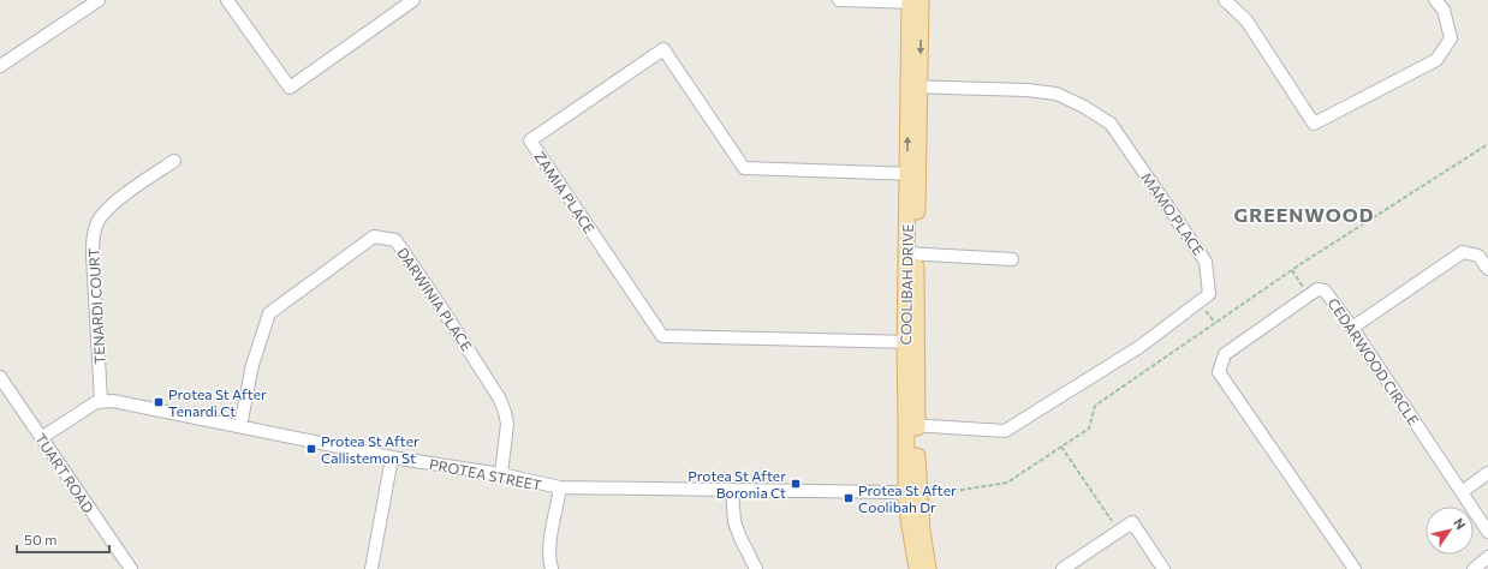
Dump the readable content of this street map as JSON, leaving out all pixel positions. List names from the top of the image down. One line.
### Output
{"streets":{"main road":["COOLIBAH DRIVE"],"street":["ZAMIA PLACE","MAMO PLACE","DARWINIA PLACE","TENARDI COURT","CEDARWOOD CIRCLE","TUART ROAD","PROTEA STREET"]},"crossings":[["ZAMIA PLACE","COOLIBAH DRIVE"],["MAMO PLACE","COOLIBAH DRIVE"],["COOLIBAH DRIVE","PROTEA STREET"],["DARWINIA PLACE","PROTEA STREET"],["TENARDI COURT","PROTEA STREET"]],"districts":["GREENWOOD"],"places":{"transit":["Protea St After Tenardi Ct","Protea St After Callistemon St","Protea St After Boronia Ct","Protea St After Coolibah Dr"]},"scale_bar":"50 m","north":"top right"}
